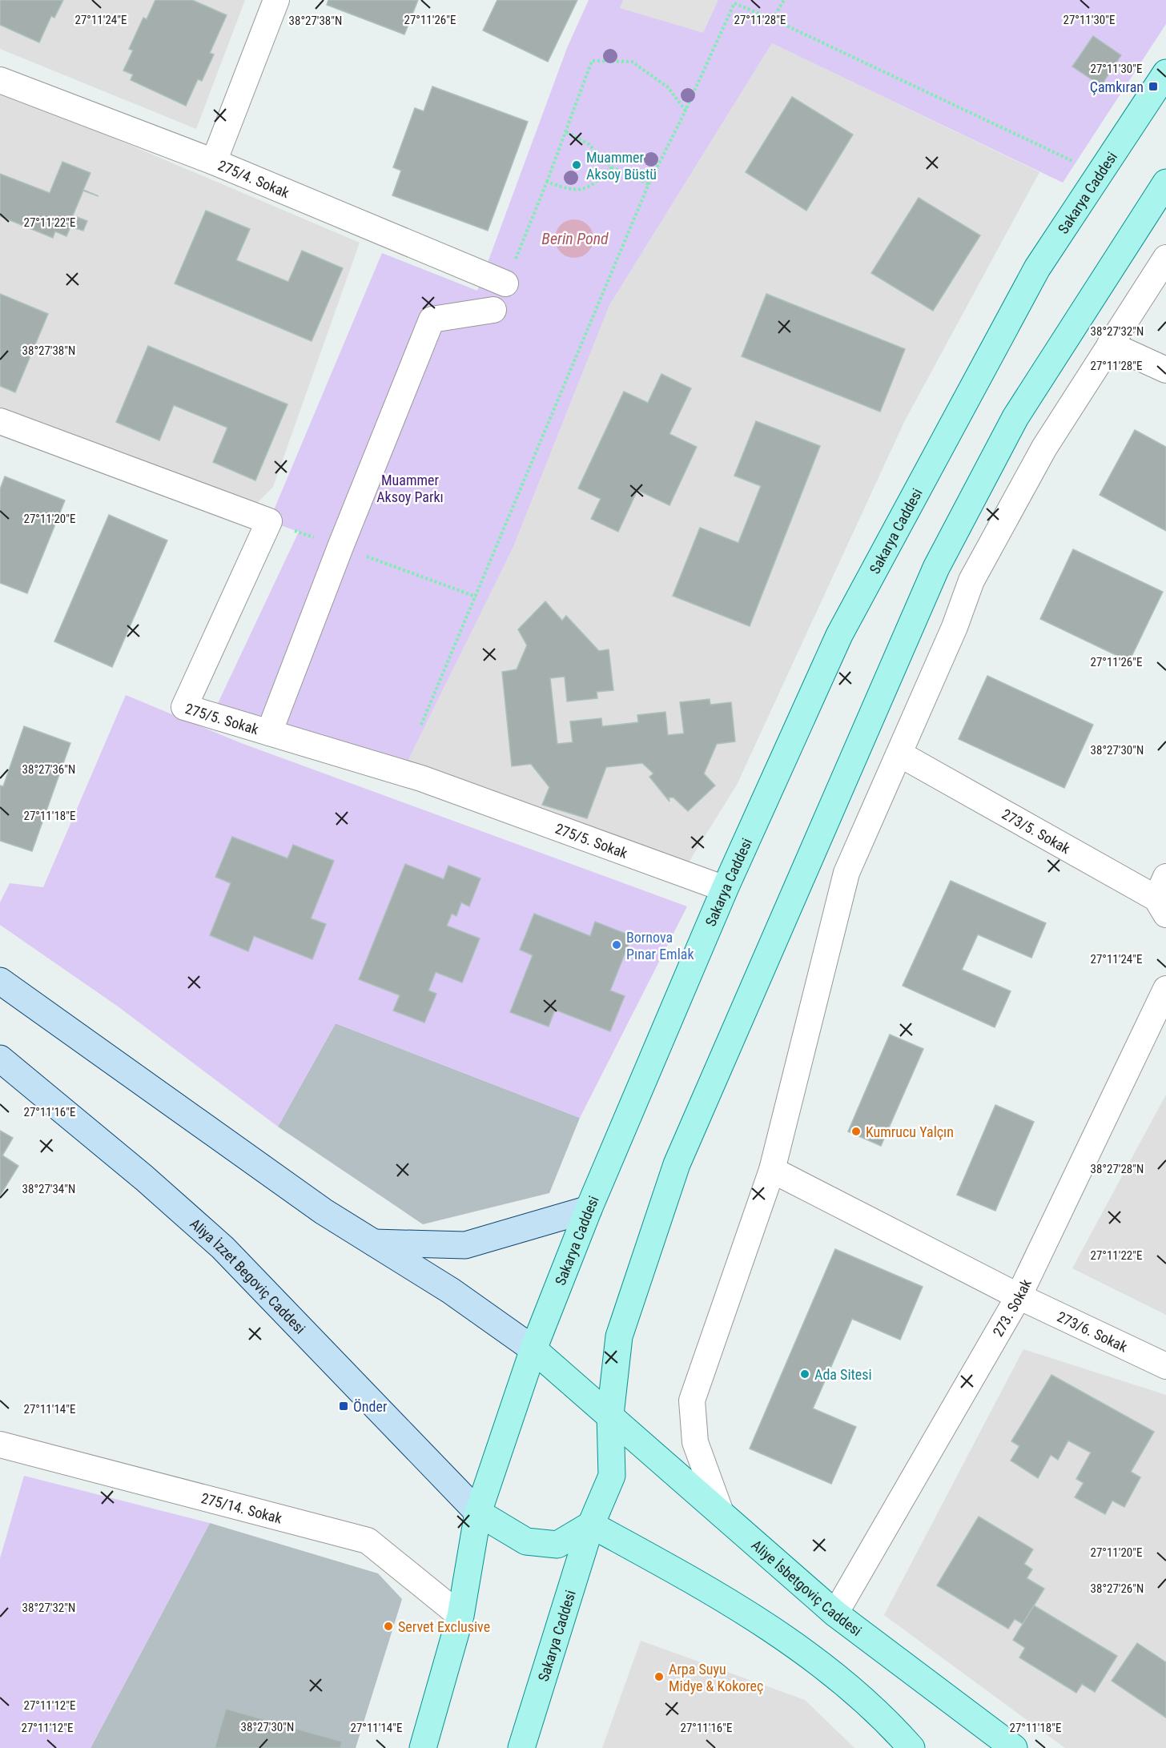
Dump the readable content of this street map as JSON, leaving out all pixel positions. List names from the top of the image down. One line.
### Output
{"streets":{"main road":["Sakarya Caddesi","Aliya İzzet Begoviç Caddesi","Aliye İsbetgoviç Caddesi"],"street":["275/4. Sokak","275/5. Sokak","273/5. Sokak","273. Sokak","273/6. Sokak","275/14. Sokak"]},"crossings":[["Sakarya Caddesi","275/5. Sokak"],["Sakarya Caddesi","Aliya İzzet Begoviç Caddesi"],["Sakarya Caddesi","275/14. Sokak"],["Sakarya Caddesi","Aliye İsbetgoviç Caddesi"],["273. Sokak","273/6. Sokak"],["273. Sokak","Aliye İsbetgoviç Caddesi"]],"water":["Berin Pond"],"parks":["Muammer Aksoy Parkı"],"places":{"transit":["Çamkıran","Önder"],"other":["Muammer Aksoy Büstü","Bornova Pınar Emlak","Kumrucu Yalçın","Ada Sitesi","Servet Exclusive","Arpa Suyu Midye & Kokoreç"]},"coordinates":["27°11'24\"E","27°11'26\"E","27°11'28\"E","27°11'30\"E","38°27'38\"N","27°11'22\"E","38°27'32\"N","27°11'20\"E","38°27'30\"N","38°27'36\"N","27°11'18\"E","27°11'16\"E","38°27'28\"N","38°27'34\"N","27°11'14\"E","38°27'26\"N","27°11'12\"E"]}
